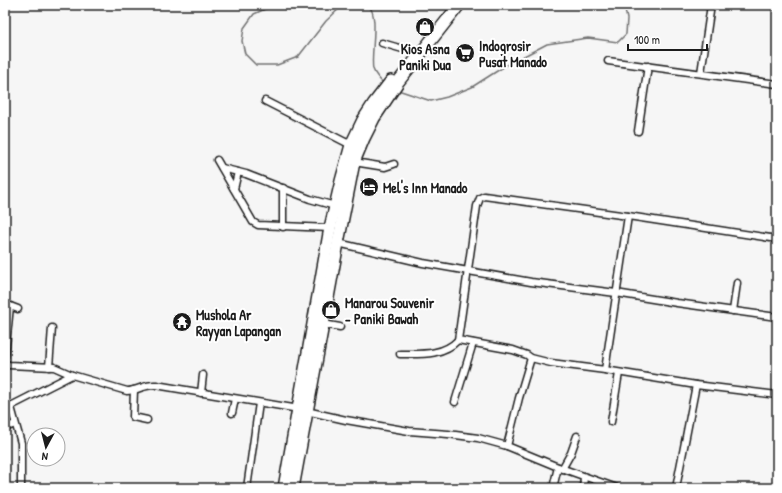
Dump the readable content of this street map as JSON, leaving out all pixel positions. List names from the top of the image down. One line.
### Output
{"places":{"shop":["Kios Asna Paniki Dua","Manarou Souvenir - Paniki Bawah"],"supermarket":["Indogrosir Pusat Manado"],"hotel":["Mel's Inn Manado"],"temple":["Mushola Ar Rayyan Lapangan"]},"scale_bar":"100 m","north":"bottom"}
